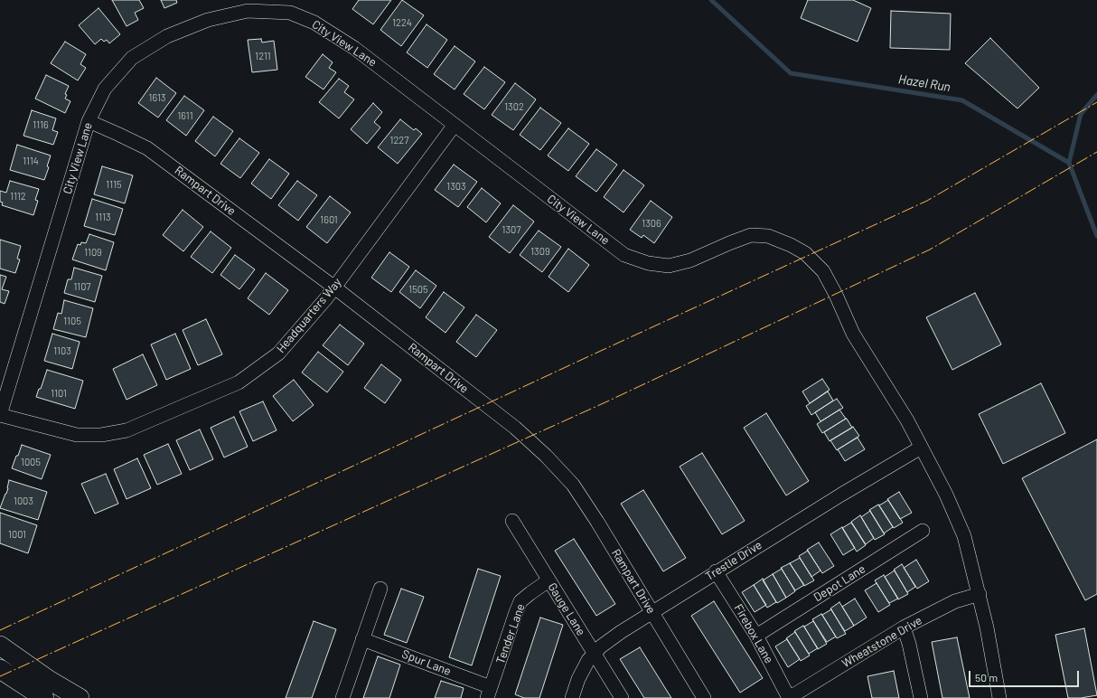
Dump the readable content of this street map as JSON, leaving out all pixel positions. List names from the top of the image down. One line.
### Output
{"streets":{"street":["City View Lane","Rampart Drive","Headquarters Way","Trestle Drive","Depot Lane","Gauge Lane","Tender Lane","Firebox Lane","Wheatstone Drive","Spur Lane"]},"crossings":[["City View Lane","Rampart Drive"],["City View Lane","Headquarters Way"],["City View Lane","Trestle Drive"],["Rampart Drive","Headquarters Way"],["Rampart Drive","Trestle Drive"],["Trestle Drive","Gauge Lane"],["Trestle Drive","Firebox Lane"],["Depot Lane","Firebox Lane"],["Gauge Lane","Tender Lane"],["Tender Lane","Spur Lane"],["Firebox Lane","Wheatstone Drive"]],"water":["Hazel Run"],"house_numbers":["1224","1211","1613","1302","1611","1116","1227","1114","1115","1303","1112","1113","1601","1306","1307","1309","1109","1107","1505","1105","1103","1101","1005","1003","1001"],"scale_bar":"50 m"}
